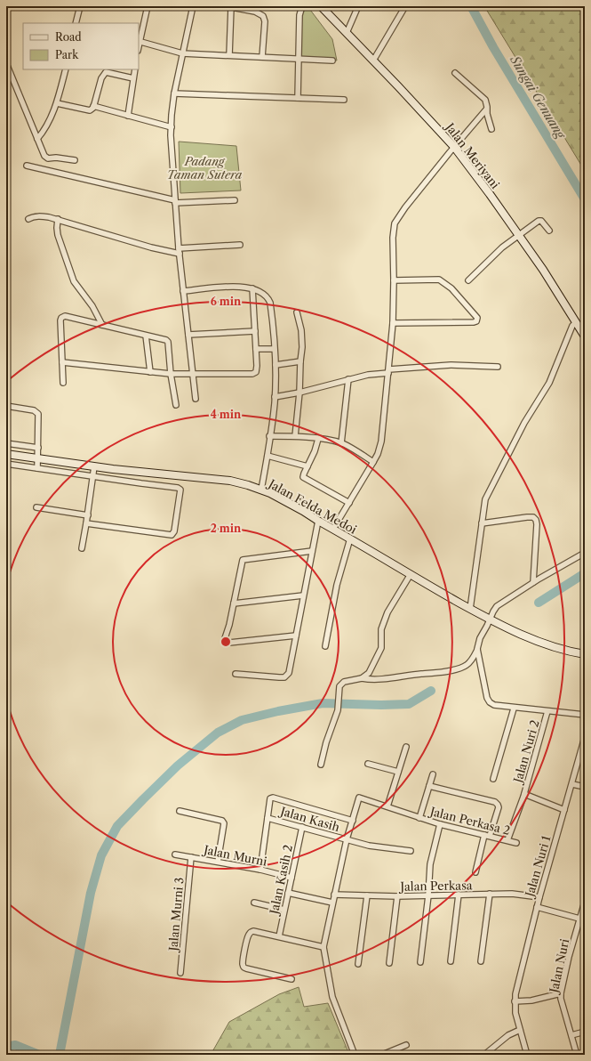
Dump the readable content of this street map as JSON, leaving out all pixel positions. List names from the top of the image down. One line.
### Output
{"streets":{"main road":["Jalan Meriyani","Jalan Felda Medoi"],"street":["Jalan Nuri 2","Jalan Kasih","Jalan Perkasa 2","Jalan Murni","Jalan Nuri 1","Jalan Kasih 2","Jalan Perkasa","Jalan Murni 3","Jalan Nuri"]},"crossings":[["Jalan Nuri 2","Jalan Perkasa 2"],["Jalan Kasih","Jalan Kasih 2"],["Jalan Murni","Jalan Kasih 2"],["Jalan Murni","Jalan Murni 3"],["Jalan Nuri 1","Jalan Perkasa"]],"water":["Sungai Genuang"],"parks":["Padang Taman Sutera"],"legend":["Road","Park"],"rings":["6 min","4 min","2 min"]}
